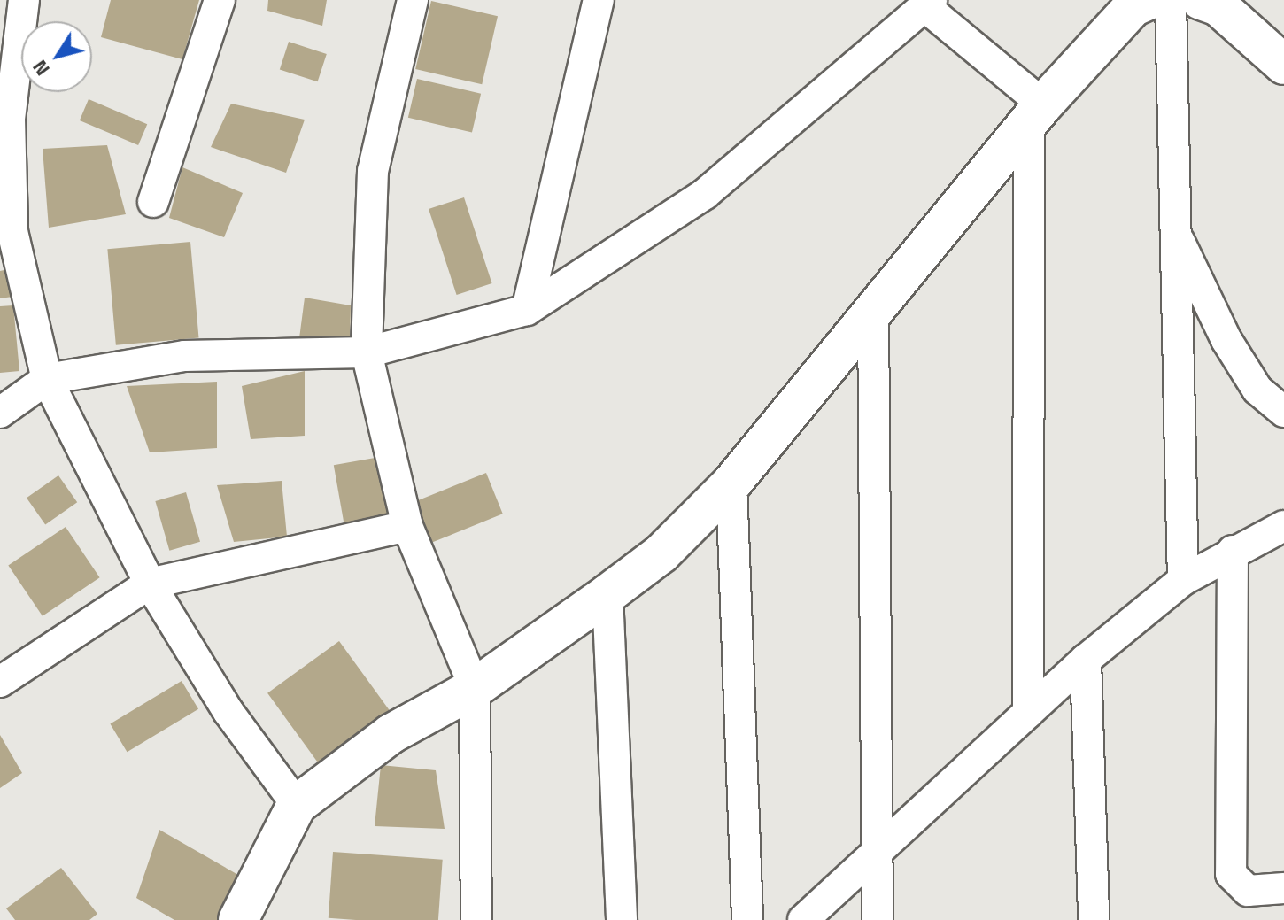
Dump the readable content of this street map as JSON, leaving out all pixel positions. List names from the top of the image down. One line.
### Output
{"north":"bottom left"}
